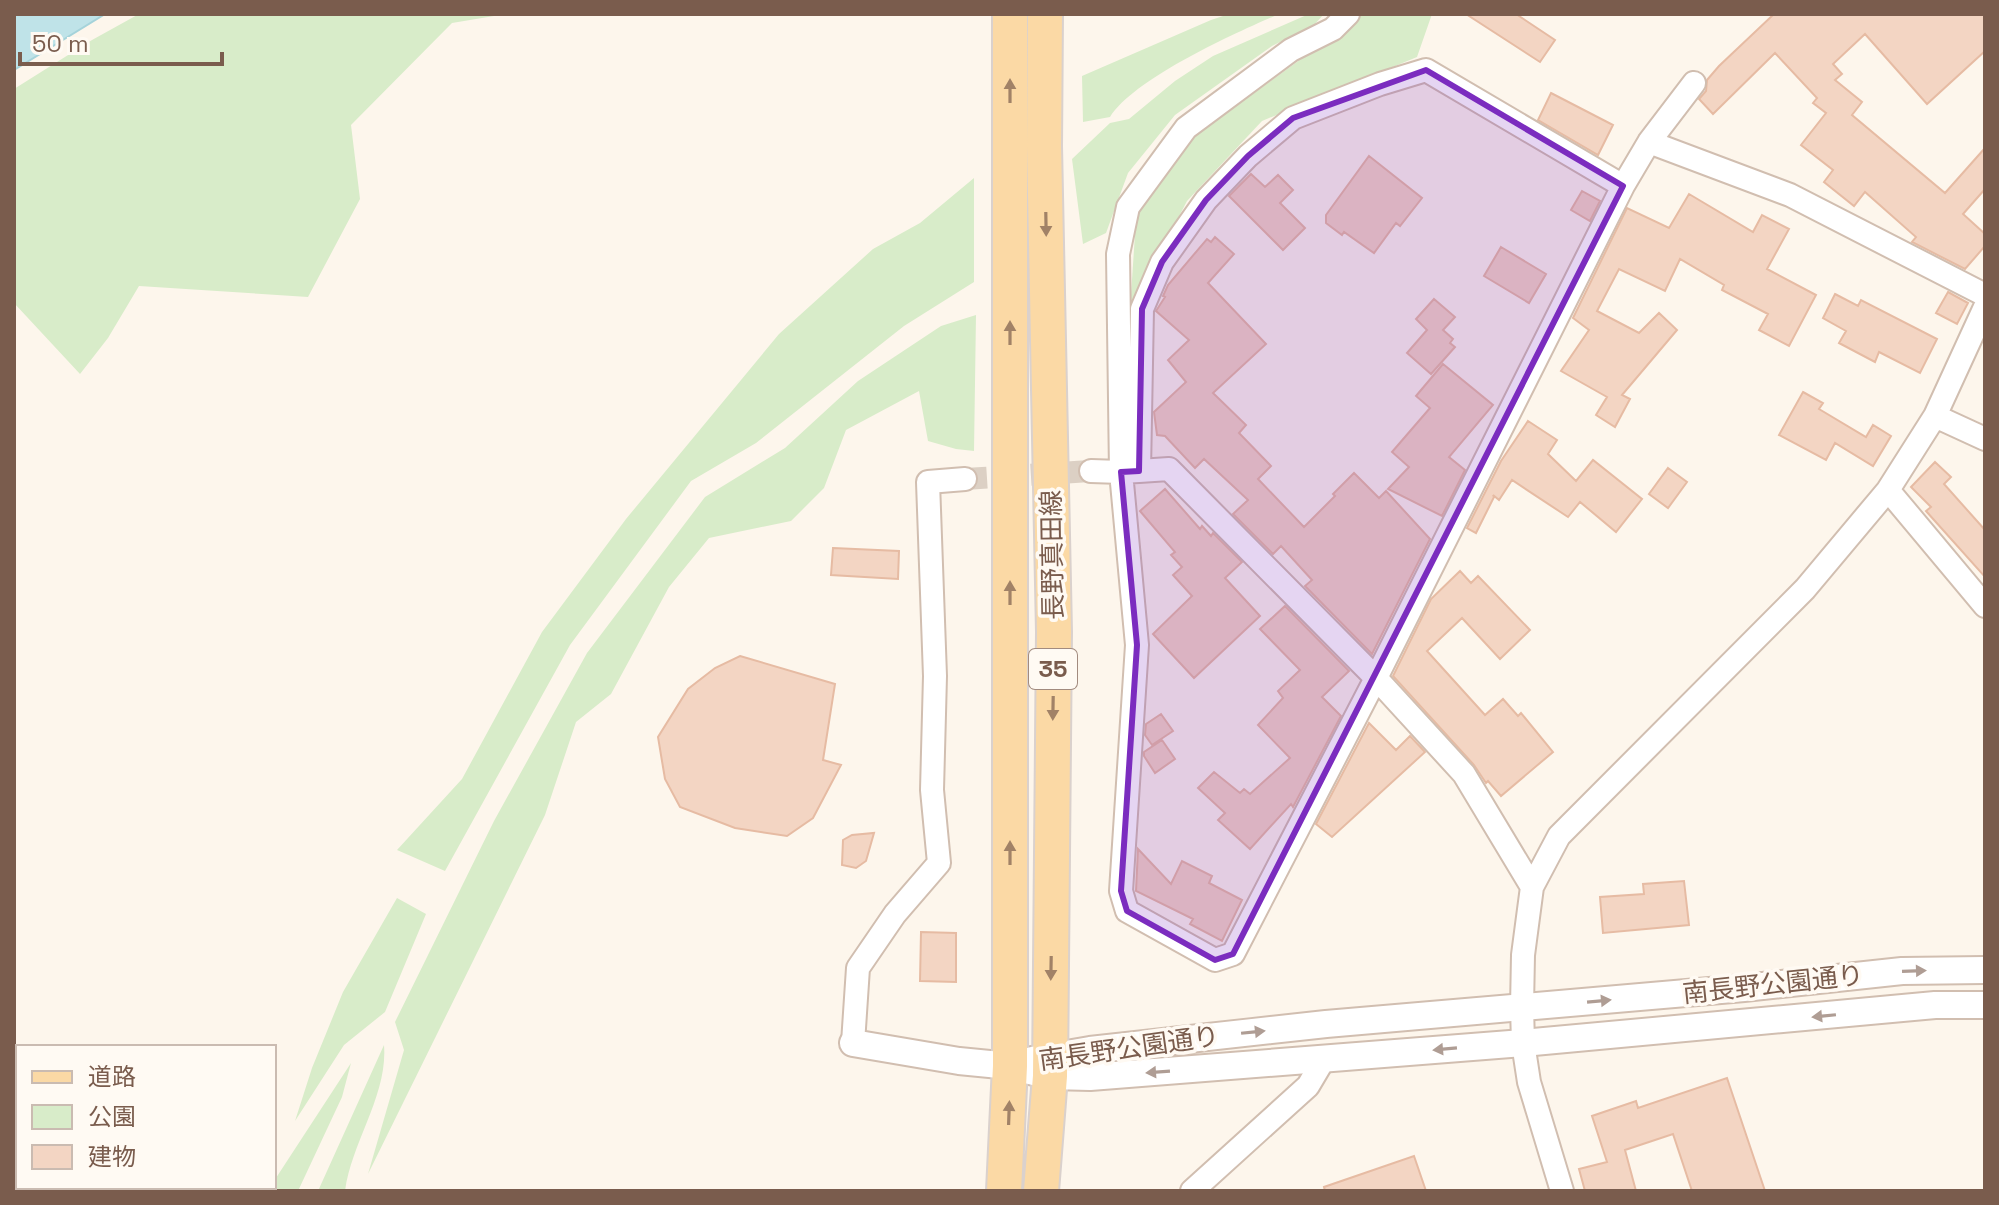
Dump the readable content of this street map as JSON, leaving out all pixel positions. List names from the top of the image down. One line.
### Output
{"streets":{"main road":["長野真田線","35"],"street":["南長野公園通り"]},"crossings":[["長野真田線","南長野公園通り"]],"legend":["道路","公園","建物"],"scale_bar":"50 m"}
